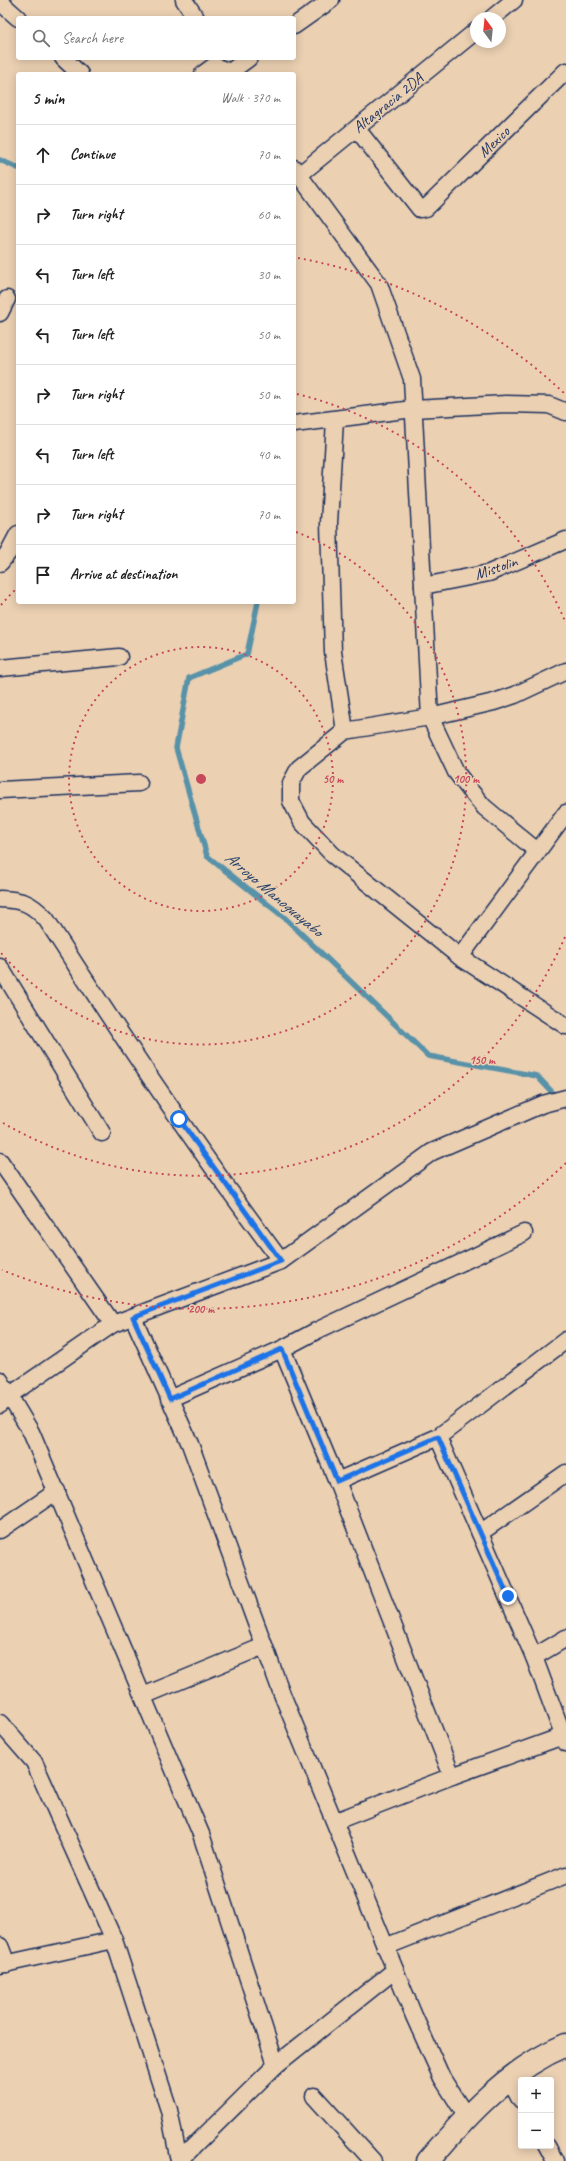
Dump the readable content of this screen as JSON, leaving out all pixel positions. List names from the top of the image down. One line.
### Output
{"streets":{"street":["Altagracia 2DA","Mexico","Mistolin"]},"crossings":[["Altagracia 2DA","Mexico"]],"water":["Arroyo Manoguayabo"],"north":"top","page":{"search":"Search here","heading":["5 min","Walk · 370 m"],"list":[["Continue","70 m"],["Turn right","60 m"],["Turn left","30 m"],["Turn left","50 m"],["Turn right","50 m"],["Turn left","40 m"],["Turn right","70 m"],"Arrive at destination"],"map_buttons":["+","−"]},"rings":["50 m","100 m","150 m","200 m"]}
